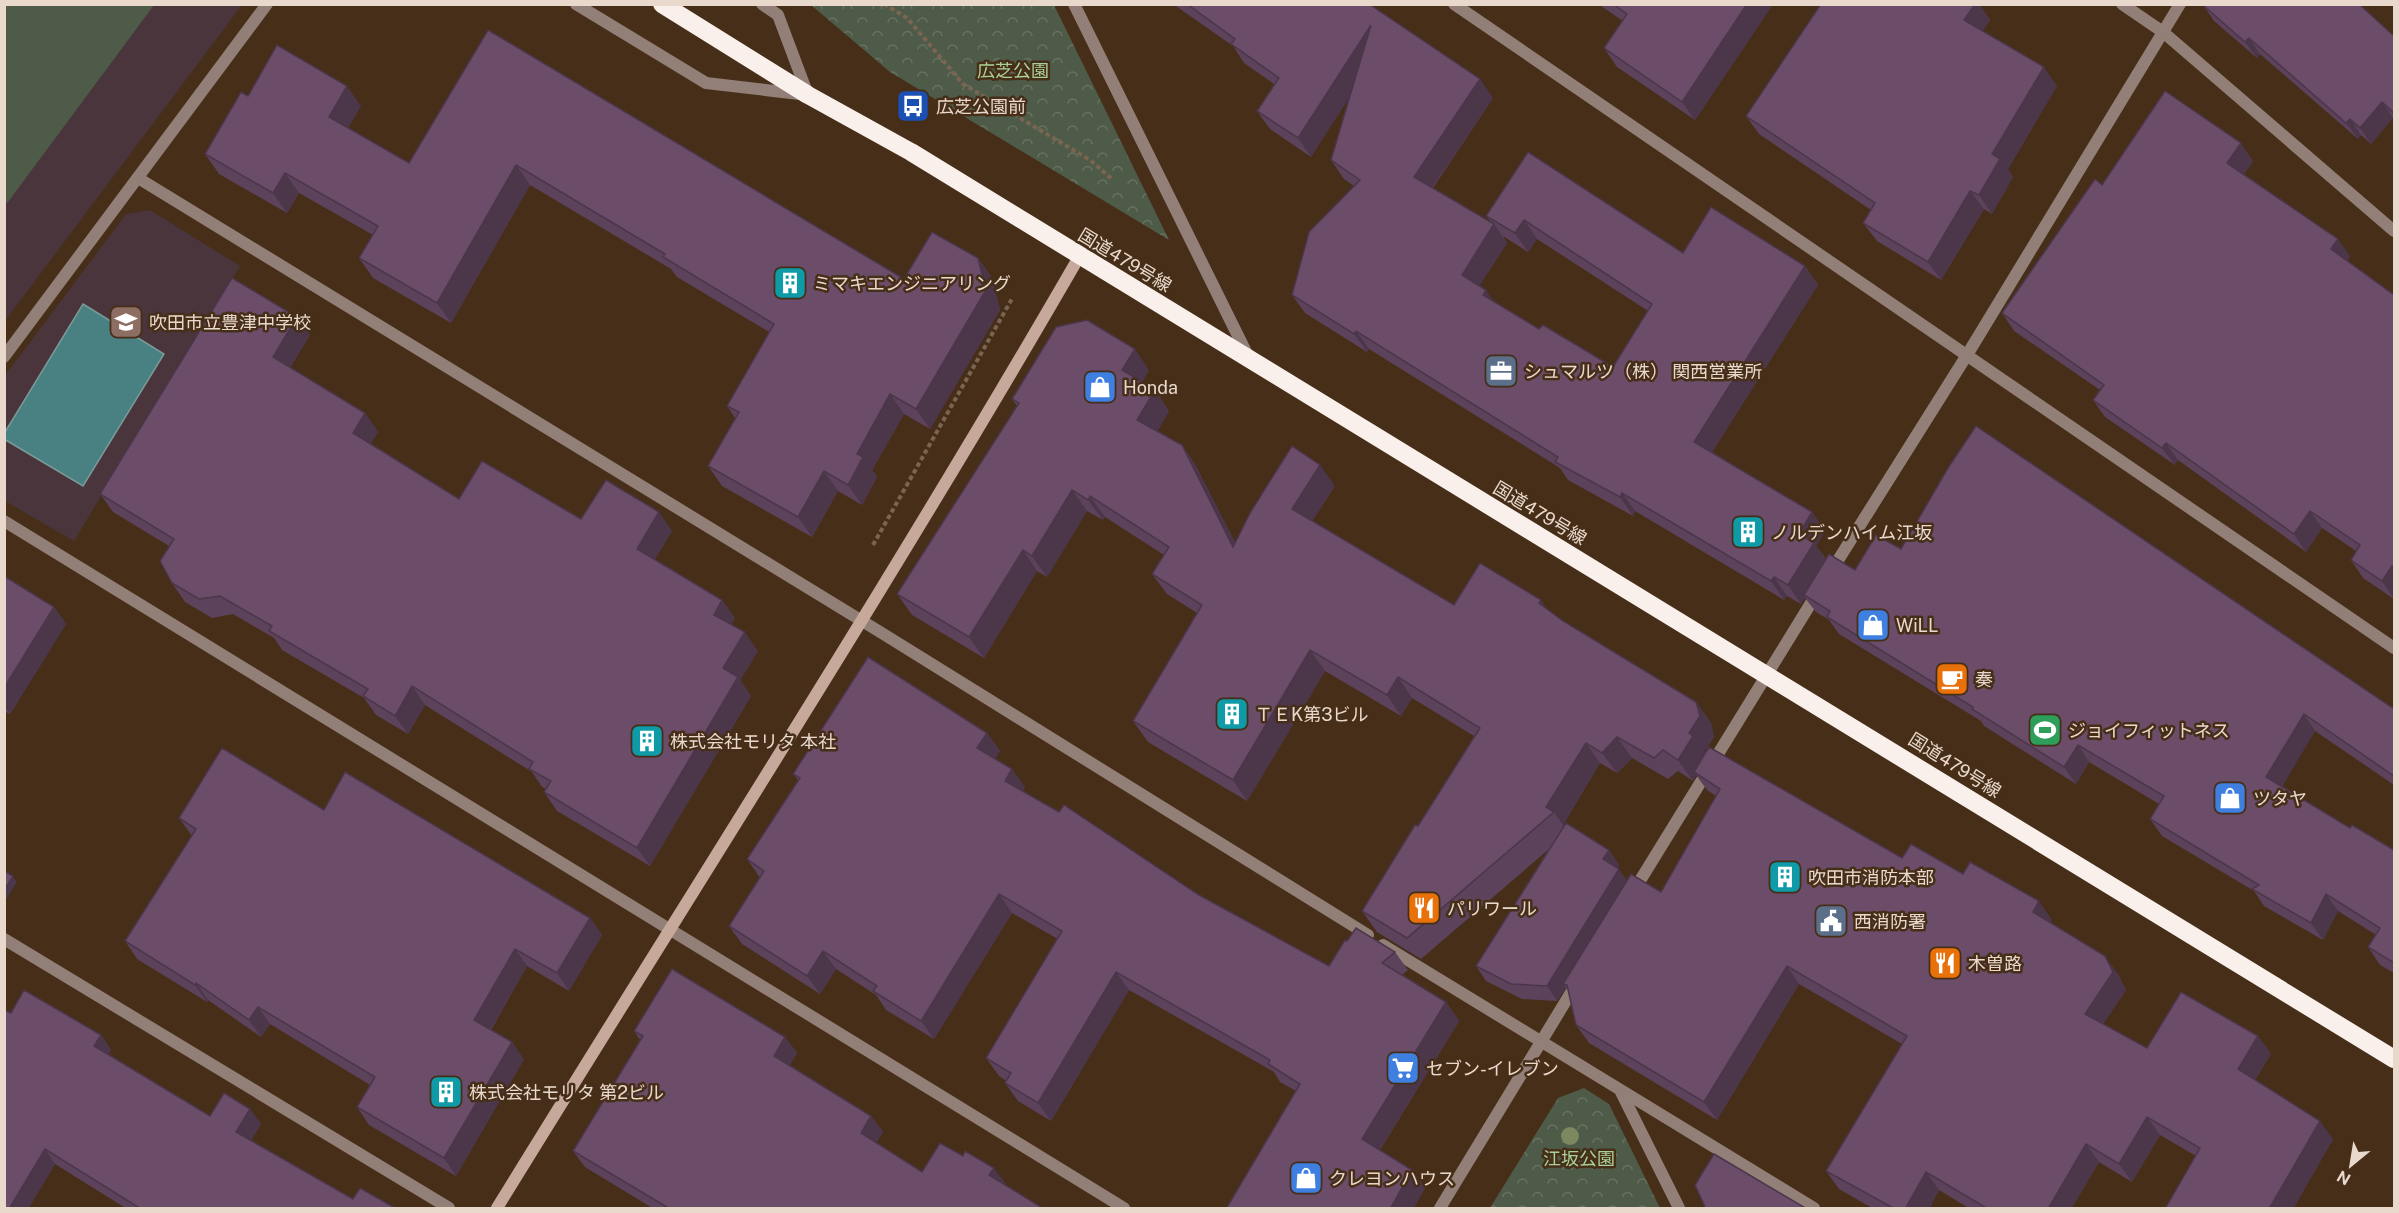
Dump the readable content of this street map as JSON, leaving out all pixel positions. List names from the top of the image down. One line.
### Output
{"streets":{"highway":["国道479号線"]},"parks":["広芝公園","江坂公園"],"places":{"bus stop":["広芝公園前"],"building":["ミマキエンジニアリング","ノルデンハイム江坂","ＴＥK第3ビル","株式会社モリタ 本社","吹田市消防本部","株式会社モリタ 第2ビル"],"school or university":["吹田市立豊津中学校"],"office":["シュマルツ（株） 関西営業所"],"shop":["Honda","WiLL","ツタヤ","クレヨンハウス"],"cafe":["奏"],"sports":["ジョイフィットネス"],"restaurant":["パリワール","木曽路"],"public building":["西消防署"],"supermarket":["セブン-イレブン"]},"north":"bottom left"}
